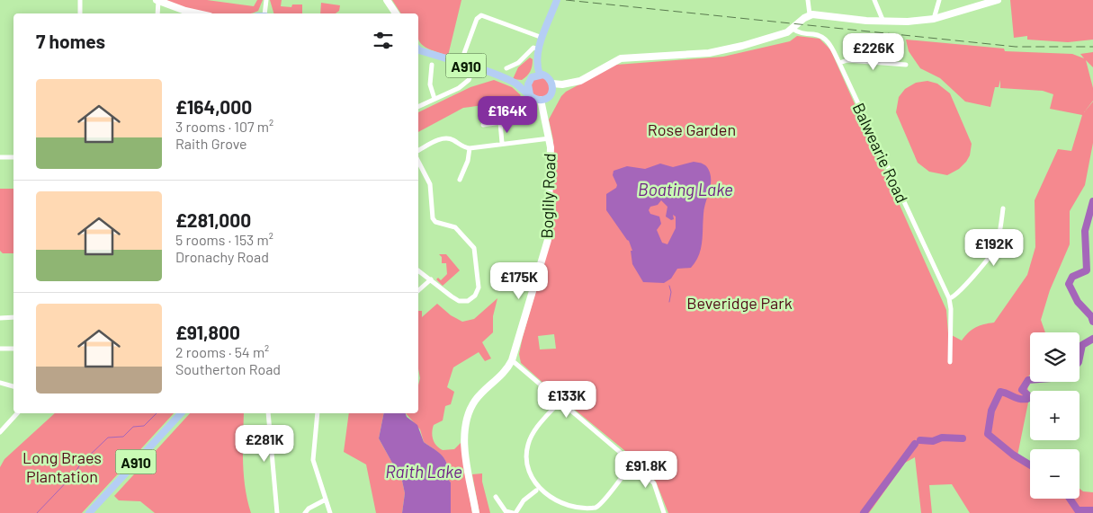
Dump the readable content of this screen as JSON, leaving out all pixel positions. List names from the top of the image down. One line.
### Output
{"streets":{"main road":["A910","Boglily Road"],"street":["Balwearie Road"]},"crossings":[["A910","Boglily Road"]],"water":["Boating Lake","Raith Lake"],"parks":["Rose Garden","Beveridge Park","Long Braes Plantation"],"page":{"heading":"7 homes","price":["£226K","£164K","£192K","£175K","£133K","£281K","£91.8K"],"list":[{"name":"£164,000","note":"3 rooms · 107 m² · Raith Grove"},{"name":"£281,000","note":"5 rooms · 153 m² · Dronachy Road"},{"name":"£91,800","note":"2 rooms · 54 m² · Southerton Road"}],"map_buttons":["+","−"]}}
